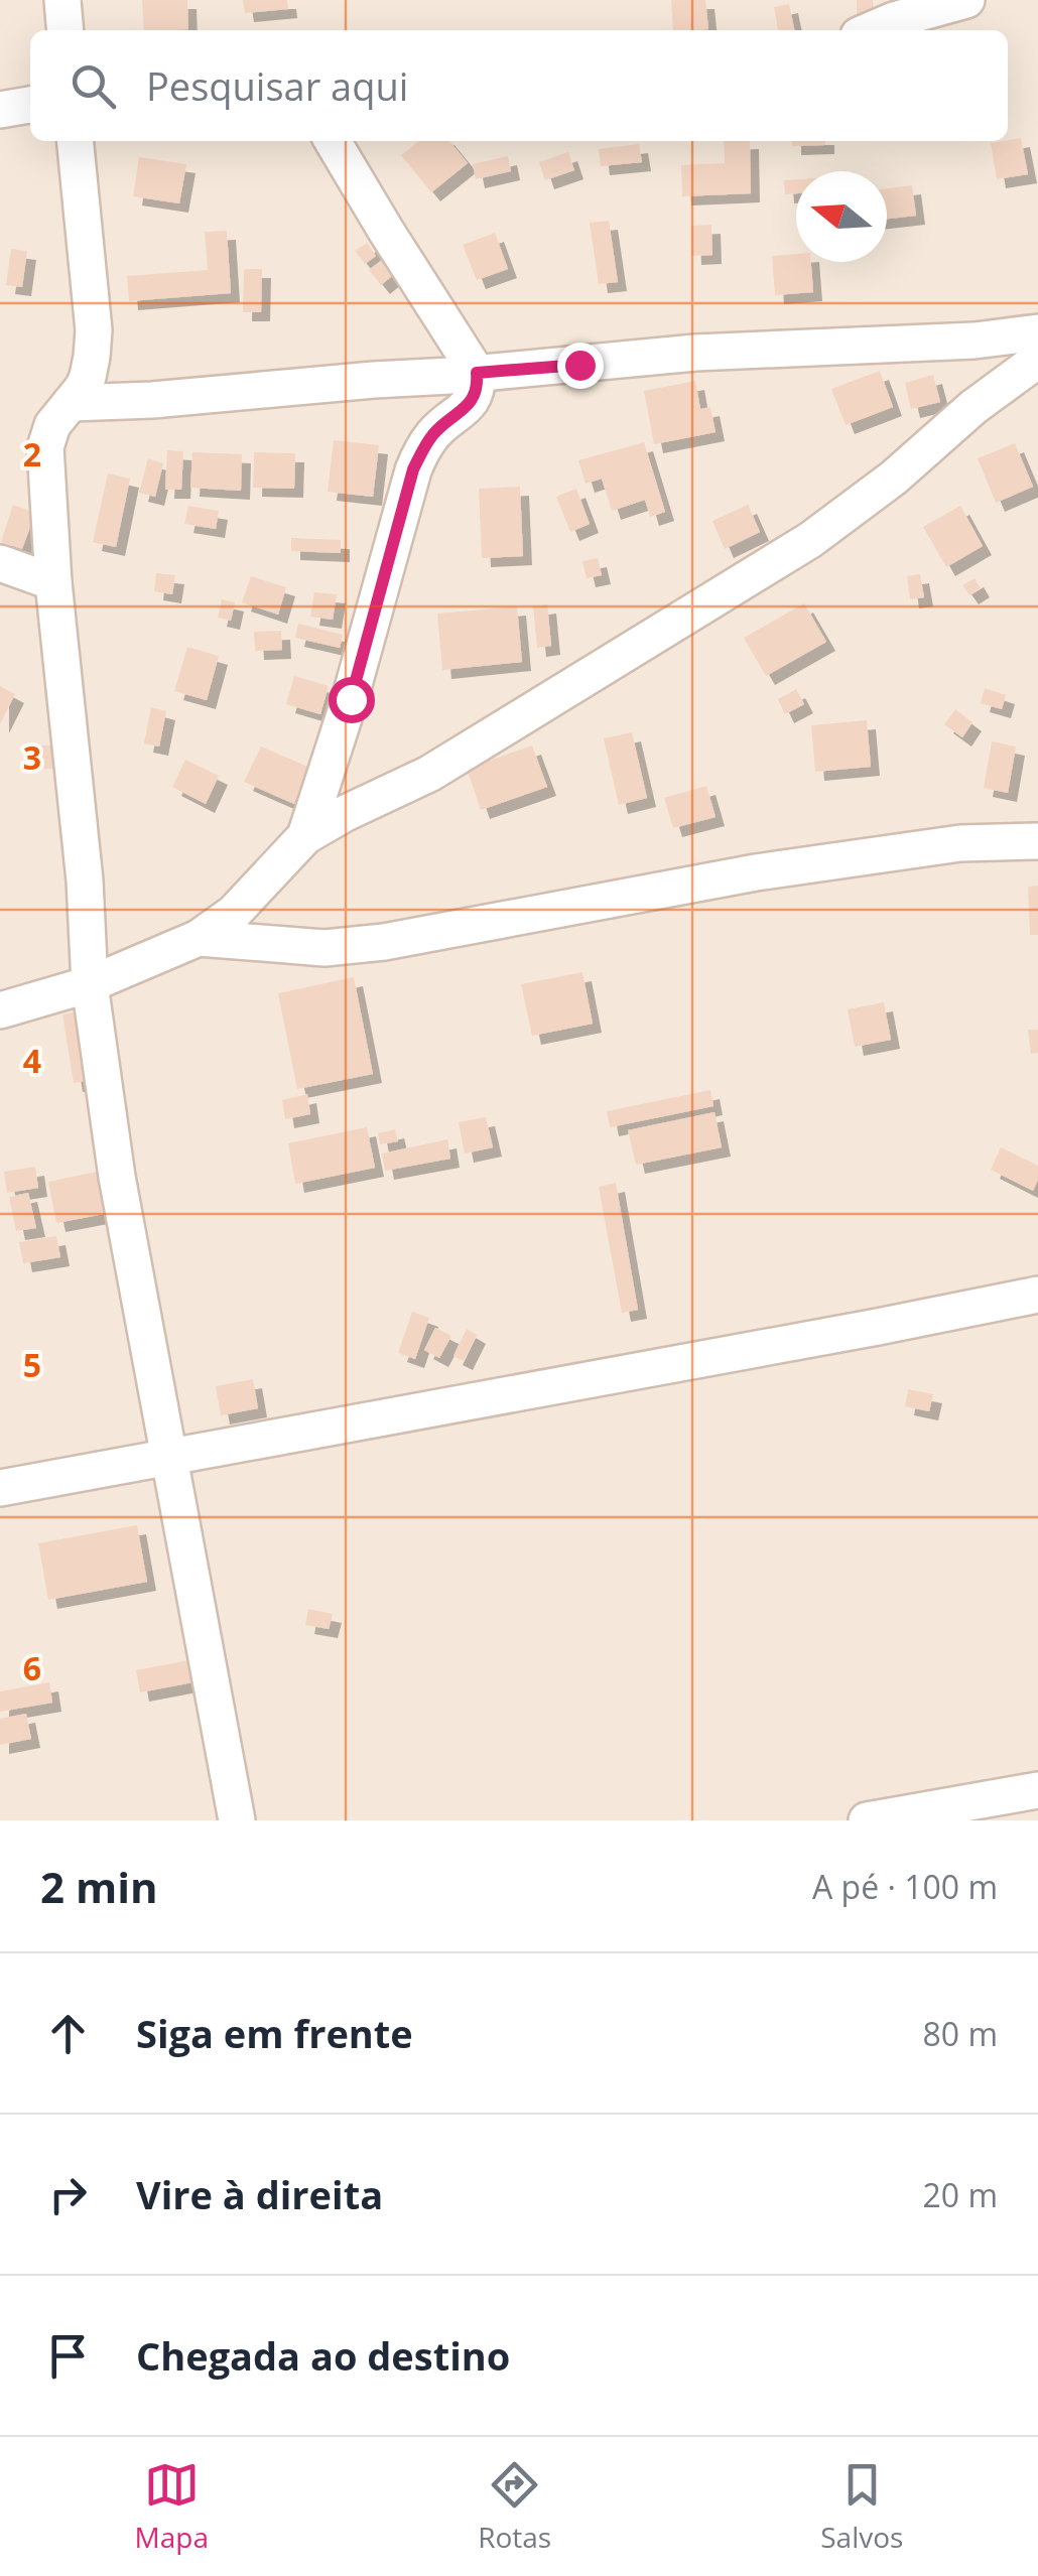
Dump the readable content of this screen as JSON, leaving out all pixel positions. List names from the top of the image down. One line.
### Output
{"north":"left","page":{"search":"Pesquisar aqui","heading":["2 min","A pé · 100 m"],"list":[["Siga em frente","80 m"],["Vire à direita","20 m"],"Chegada ao destino"],"nav":["Mapa","Rotas","Salvos"]},"grid":{"rows":["2","3","4","5","6"]}}
